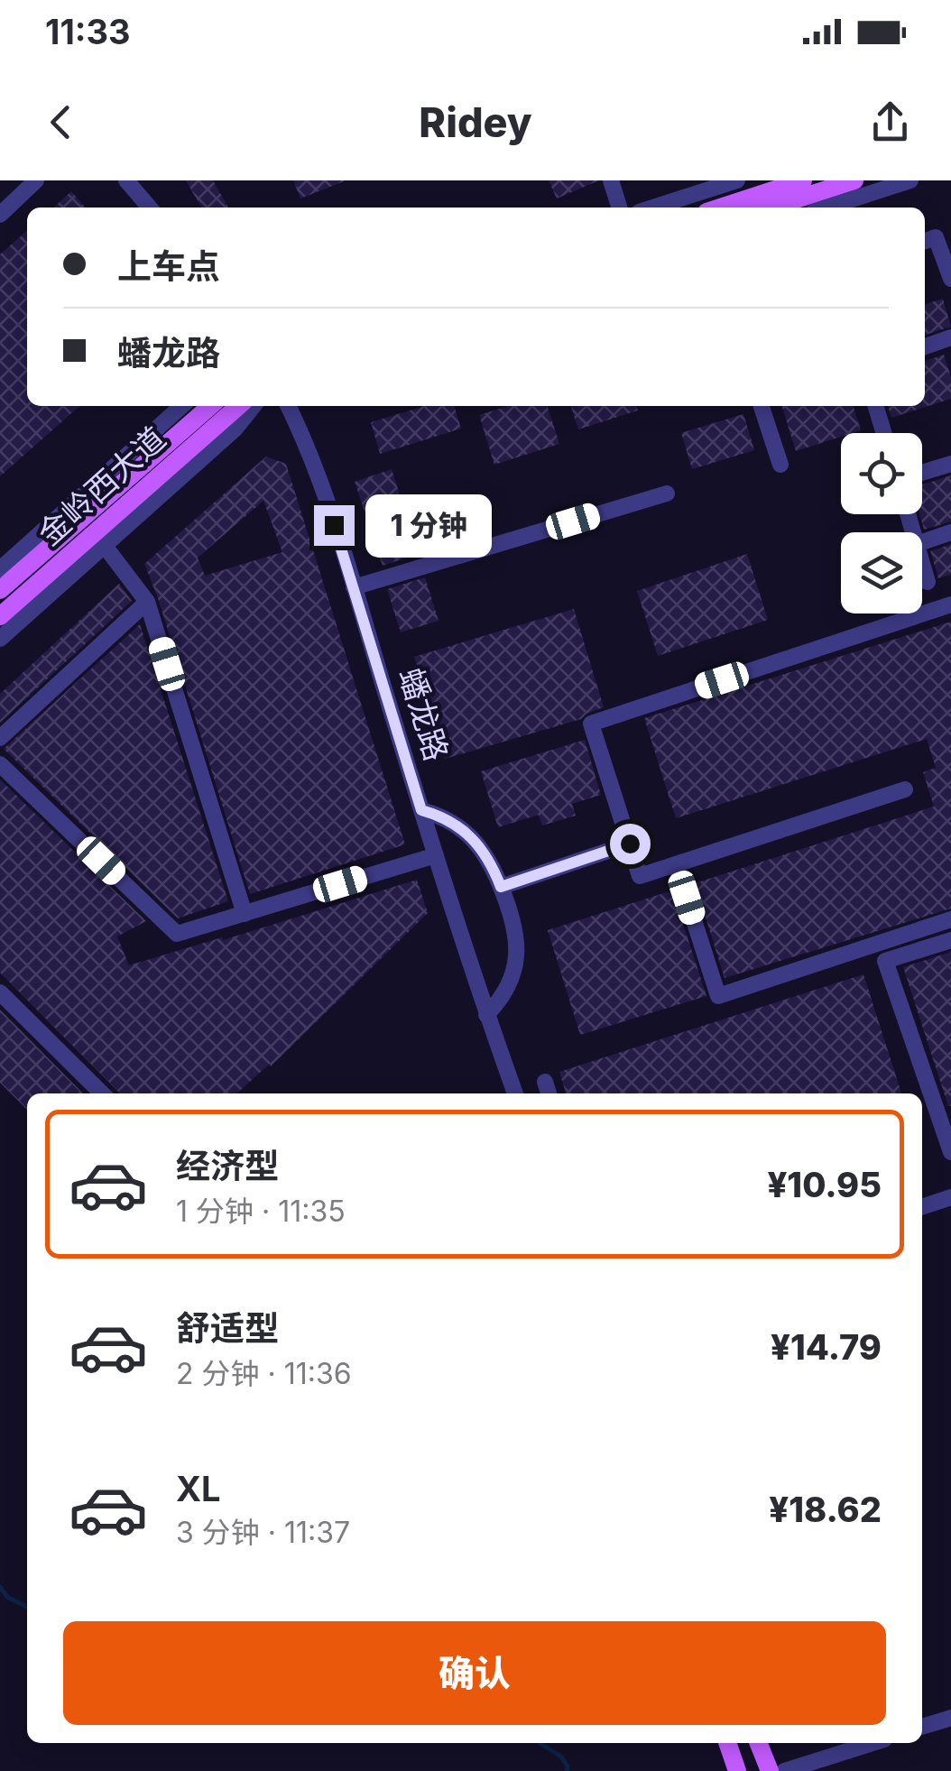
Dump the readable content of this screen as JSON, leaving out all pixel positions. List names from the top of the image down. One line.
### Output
{"streets":{"main road":["金岭西大道"],"street":["蟠龙路"]},"page":{"status":"11:33","header":"Ridey","banner":["上车点","蟠龙路"],"bubble":"1 分钟","list":[{"name":"经济型","note":"1 分钟 · 11:35","value":"¥10.95"},{"name":"舒适型","note":"2 分钟 · 11:36","value":"¥14.79"},{"name":"XL","note":"3 分钟 · 11:37","value":"¥18.62"}],"buttons":"确认"}}
